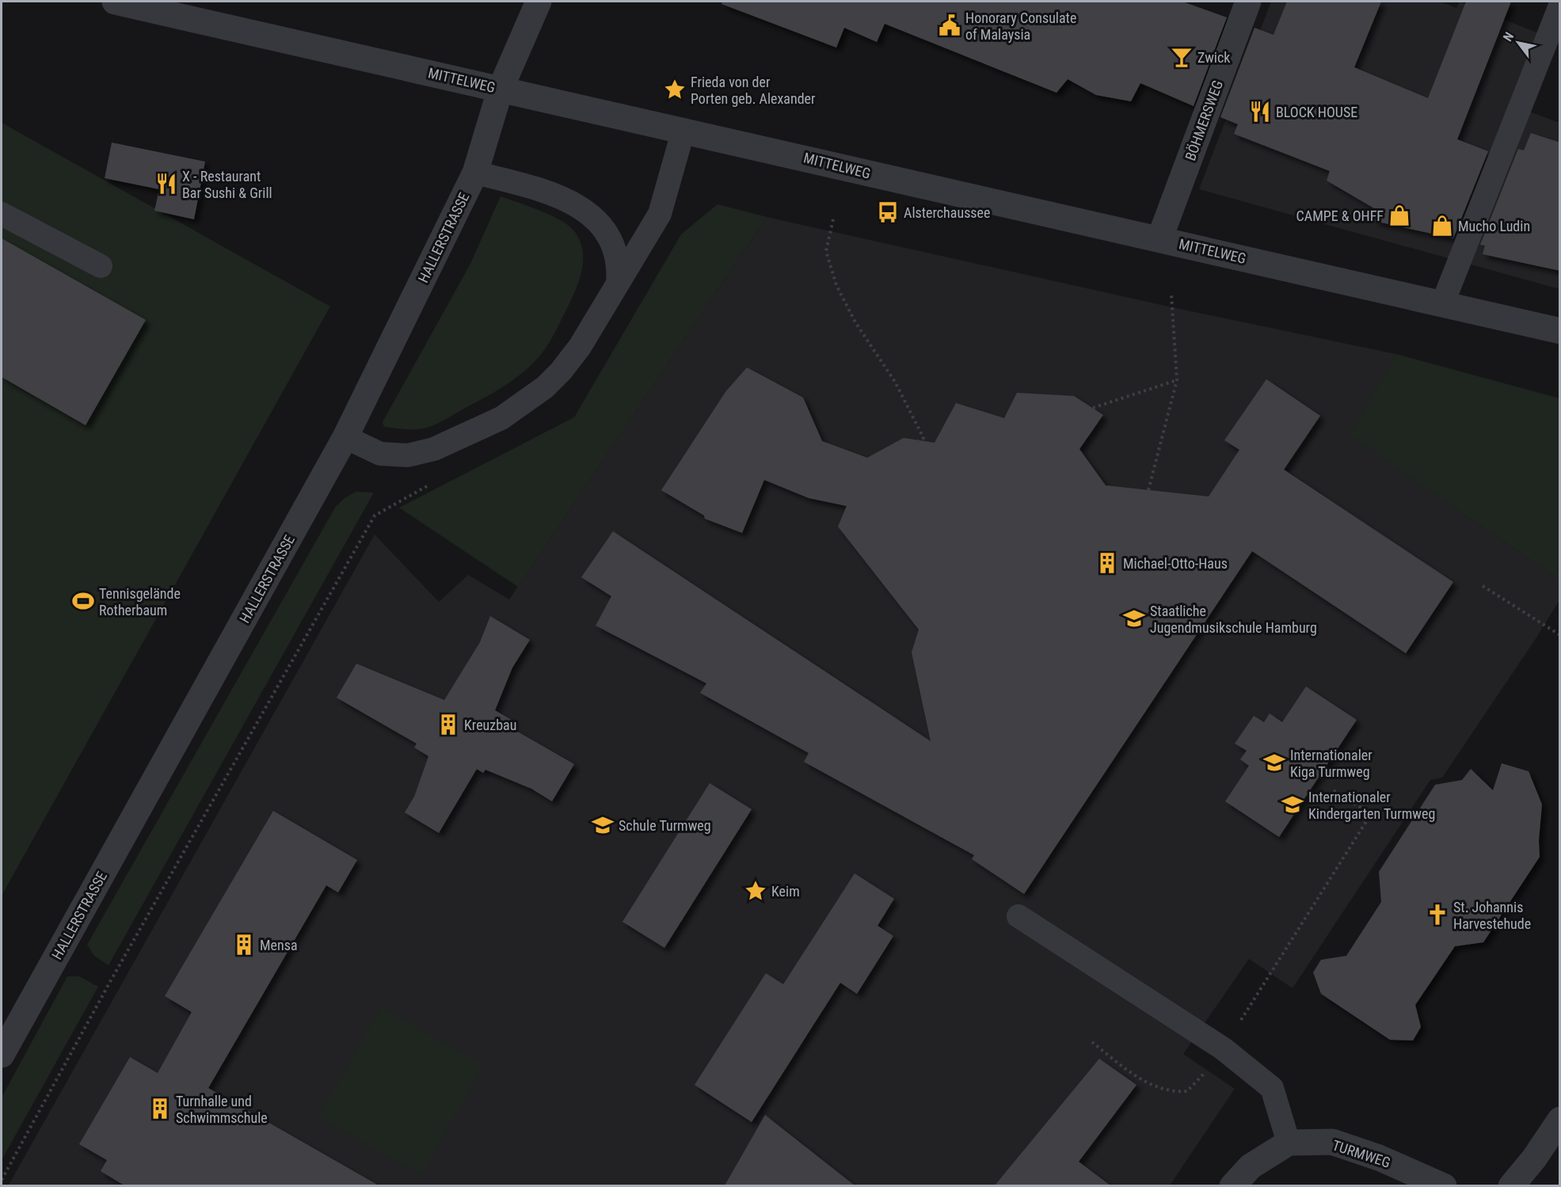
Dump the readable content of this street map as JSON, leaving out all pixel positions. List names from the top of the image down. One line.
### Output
{"streets":{"street":["MITTELWEG","BÖHMERSWEG","HALLERSTRASSE","TURMWEG"]},"crossings":[["MITTELWEG","BÖHMERSWEG"],["MITTELWEG","HALLERSTRASSE"]],"places":{"public building":["Honorary Consulate of Malaysia"],"bar":["Zwick"],"place":["Frieda von der Porten geb. Alexander","Keim"],"restaurant":["BLOCK HOUSE","X - Restaurant Bar Sushi & Grill"],"bus stop":["Alsterchaussee"],"shop":["CAMPE & OHFF","Mucho Ludin"],"building":["Michael-Otto-Haus","Kreuzbau","Mensa","Turnhalle und Schwimmschule"],"sports":["Tennisgelände Rotherbaum"],"school or university":["Staatliche Jugendmusikschule Hamburg","Internationaler Kiga Turmweg","Internationaler Kindergarten Turmweg","Schule Turmweg"],"church":["St. Johannis Harvestehude"]},"north":"top left"}
